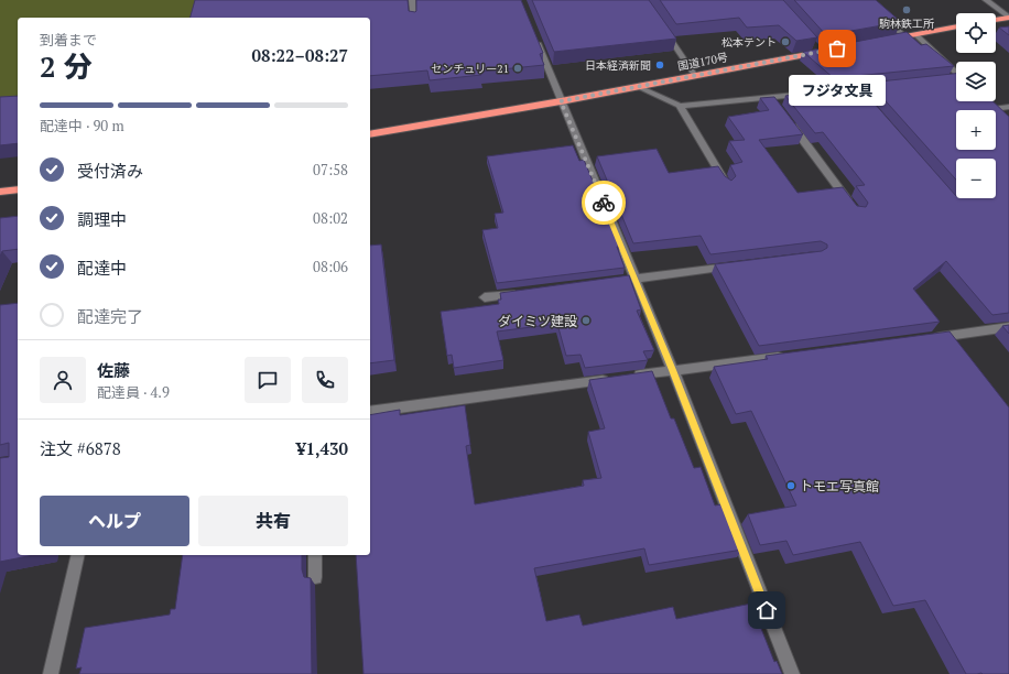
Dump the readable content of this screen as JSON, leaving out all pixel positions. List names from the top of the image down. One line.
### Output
{"streets":{"highway":["国道170号"]},"places":["駒林鉄工所","松本テント","フジタ文具","日本経済新聞","センチュリー21","ダイミツ建設","トモエ写真館"],"page":{"map_buttons":["+","−"],"heading":["2 分","到着まで","08:22–08:27"],"panel":["佐藤","配達員 · 4.9","注文 #6878","¥1,430"],"bubble":"フジタ文具","bar":"配達中 · 90 m","list":[["受付済み","07:58"],["調理中","08:02"],["配達中","08:06"],"配達完了"],"buttons":["ヘルプ","共有"]}}
